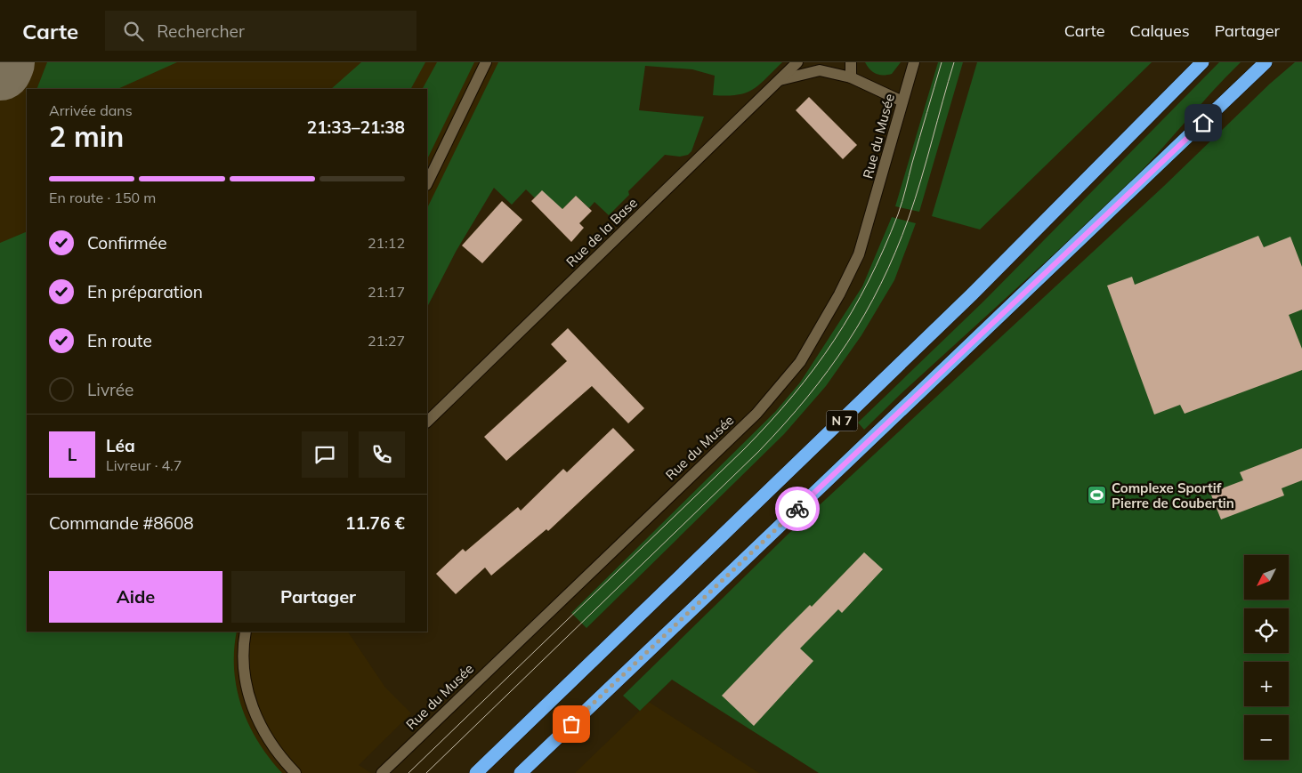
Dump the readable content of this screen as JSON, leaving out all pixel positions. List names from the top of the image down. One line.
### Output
{"streets":{"highway":["N 7"],"street":["Rue du Musée","Rue de la Base"]},"places":{"sports":["Complexe Sportif Pierre de Coubertin"]},"north":"bottom left","page":{"header":"Carte","search":"Rechercher","nav":["Carte","Calques","Partager"],"heading":["2 min","Arrivée dans","21:33–21:38"],"panel":["Léa","Livreur · 4.7","Commande #8608","11.76 €"],"bar":"En route · 150 m","list":[["Confirmée","21:12"],["En préparation","21:17"],["En route","21:27"],"Livrée"],"round":"L","map_buttons":["+","−"],"buttons":["Aide","Partager"]}}
